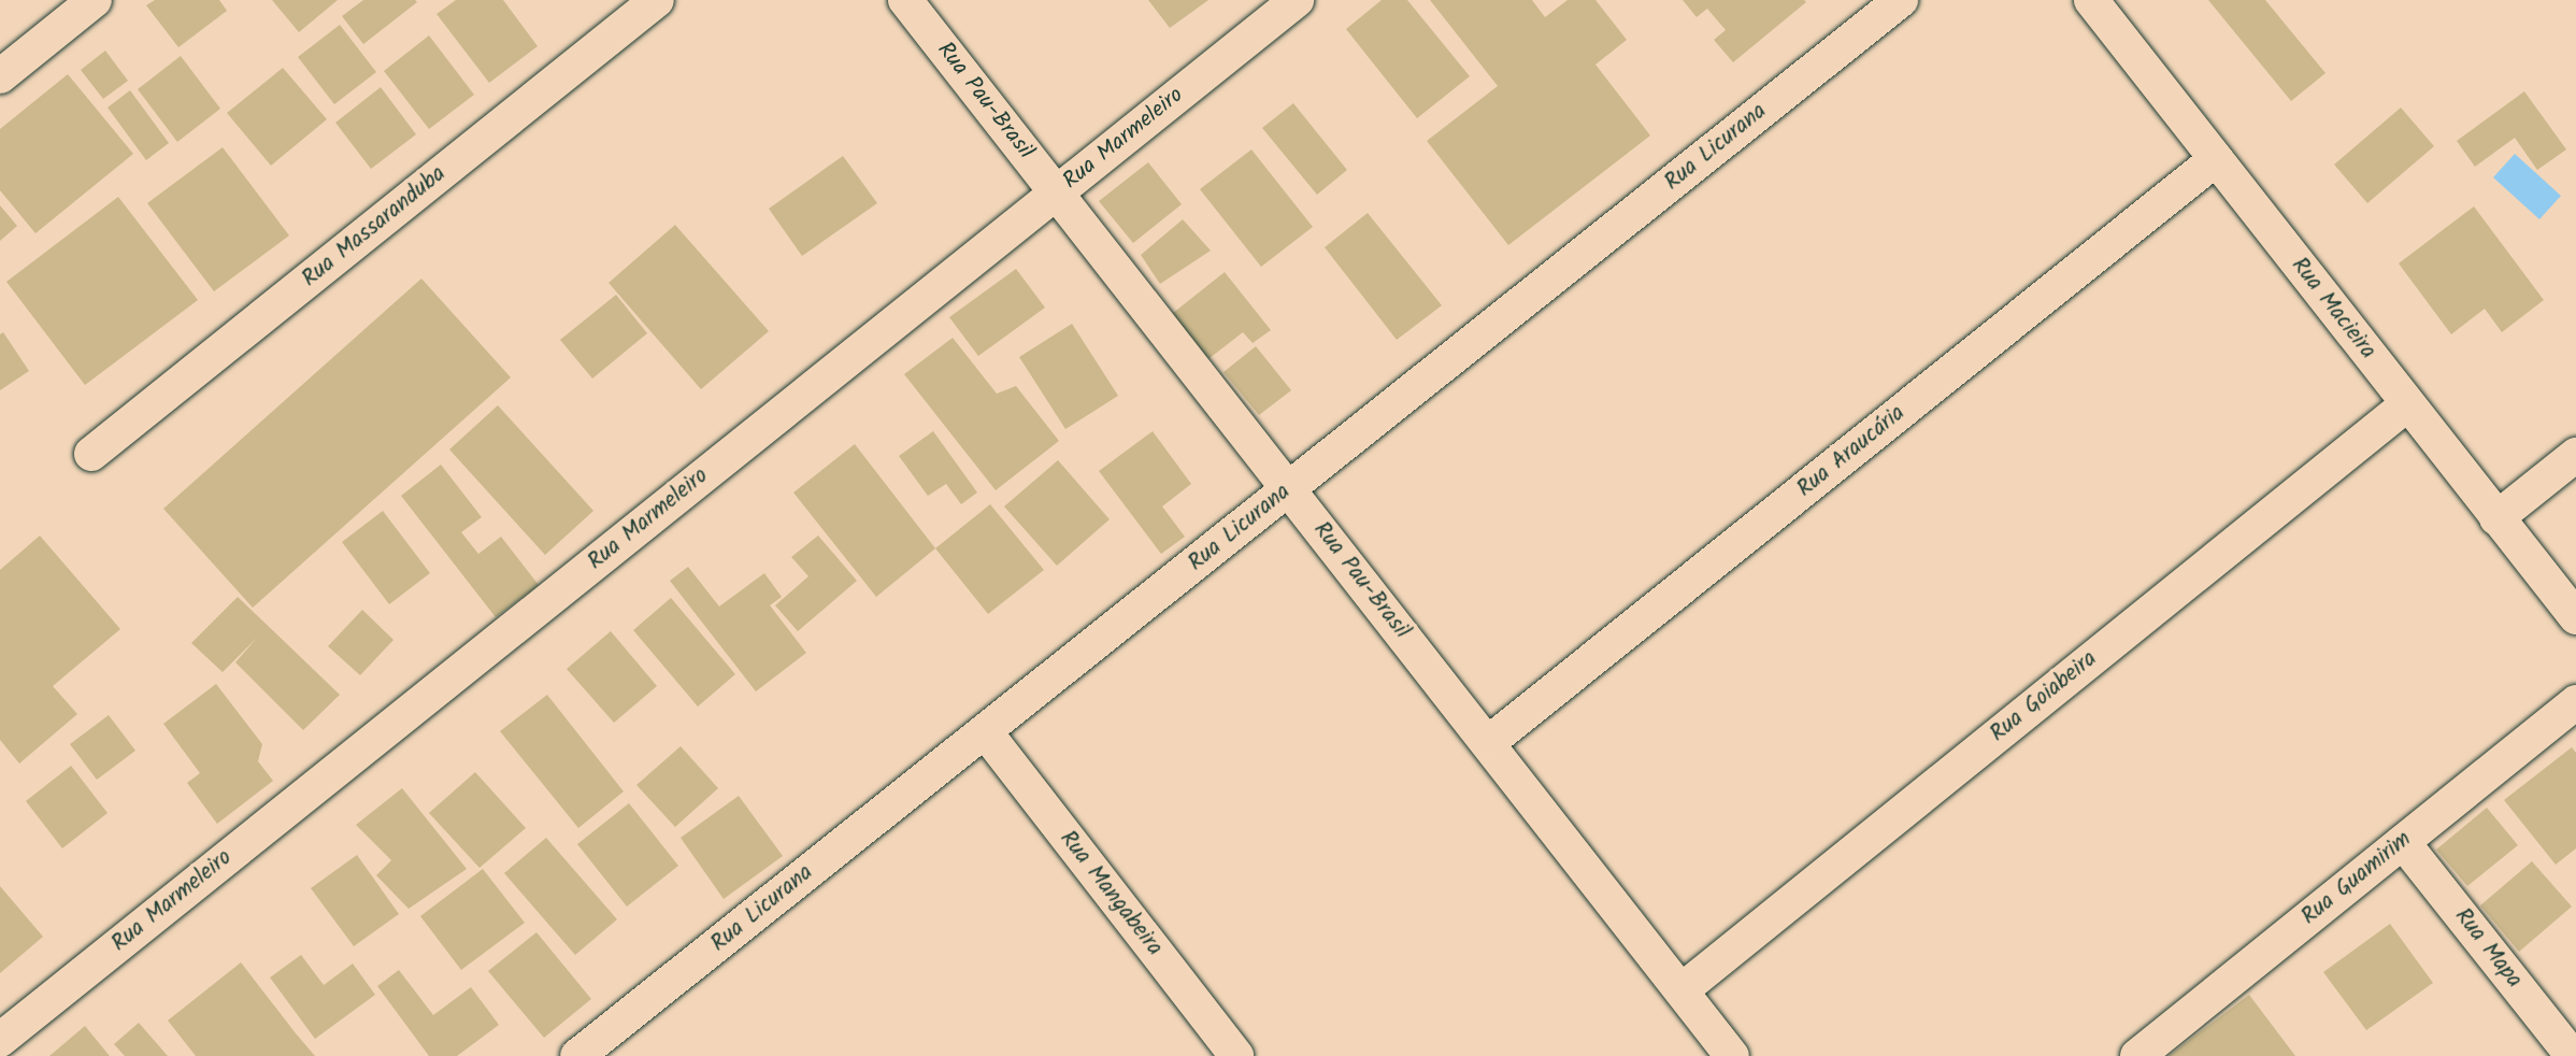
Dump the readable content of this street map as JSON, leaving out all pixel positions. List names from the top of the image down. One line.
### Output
{"streets":{"street":["Rua Pau-Brasil","Rua Marmeleiro","Rua Licurana","Rua Massaranduba","Rua Macieira","Rua Araucária","Rua Goiabeira","Rua Guamirim","Rua Mangabeira","Rua Mapa"]},"crossings":[["Rua Pau-Brasil","Rua Marmeleiro"],["Rua Pau-Brasil","Rua Licurana"],["Rua Pau-Brasil","Rua Araucária"],["Rua Pau-Brasil","Rua Goiabeira"],["Rua Licurana","Rua Mangabeira"],["Rua Macieira","Rua Araucária"],["Rua Macieira","Rua Goiabeira"],["Rua Guamirim","Rua Mapa"]]}
